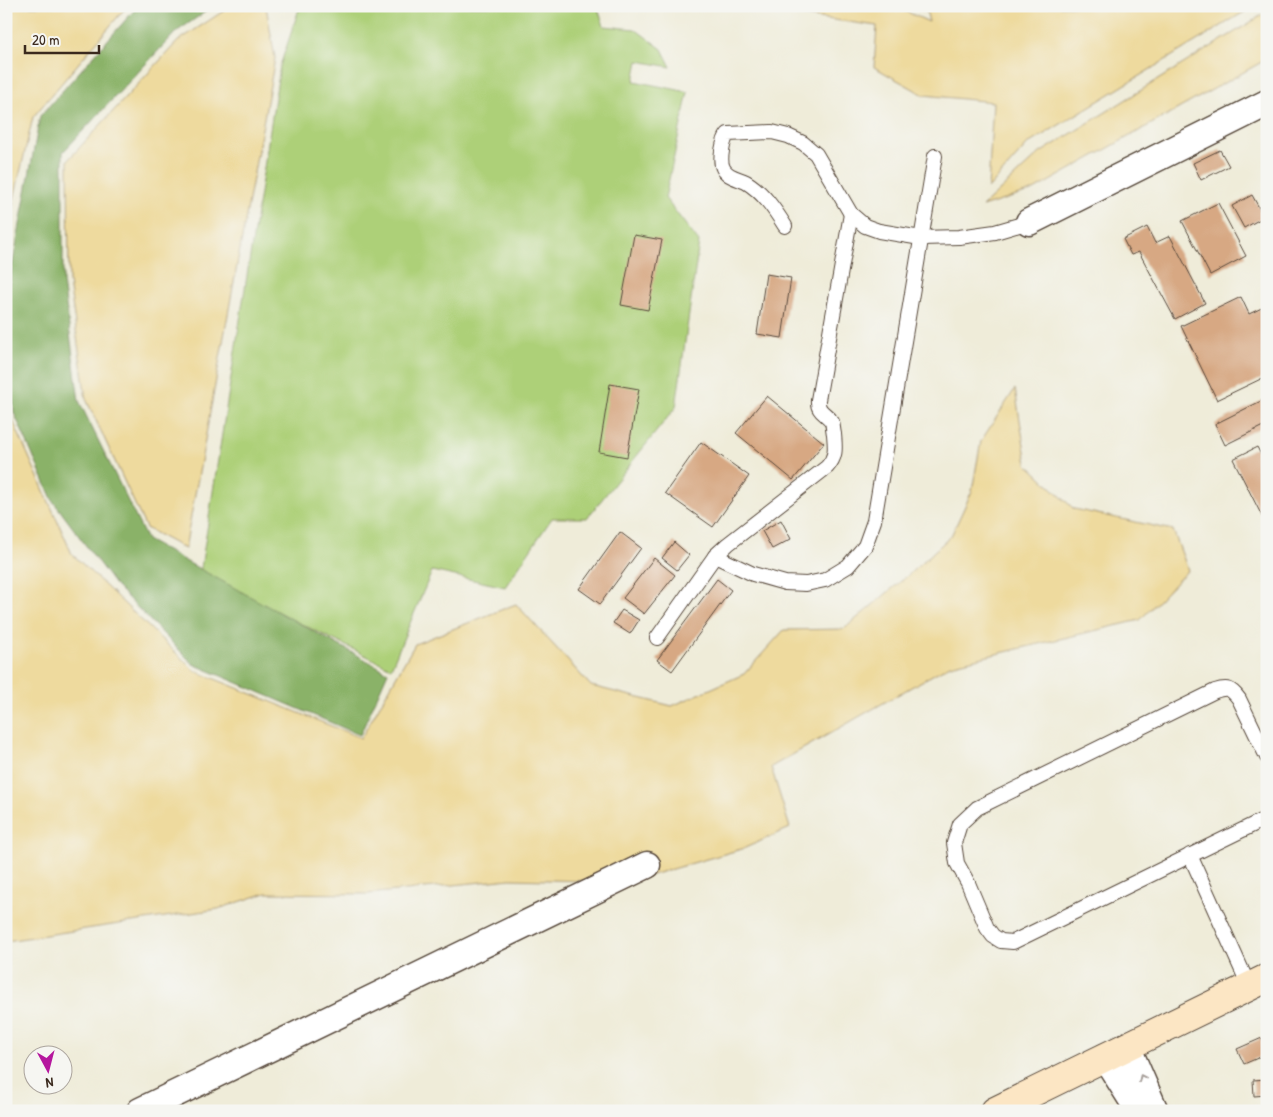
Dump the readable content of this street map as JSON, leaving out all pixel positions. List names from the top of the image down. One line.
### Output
{"scale_bar":"20 m","north":"bottom"}
